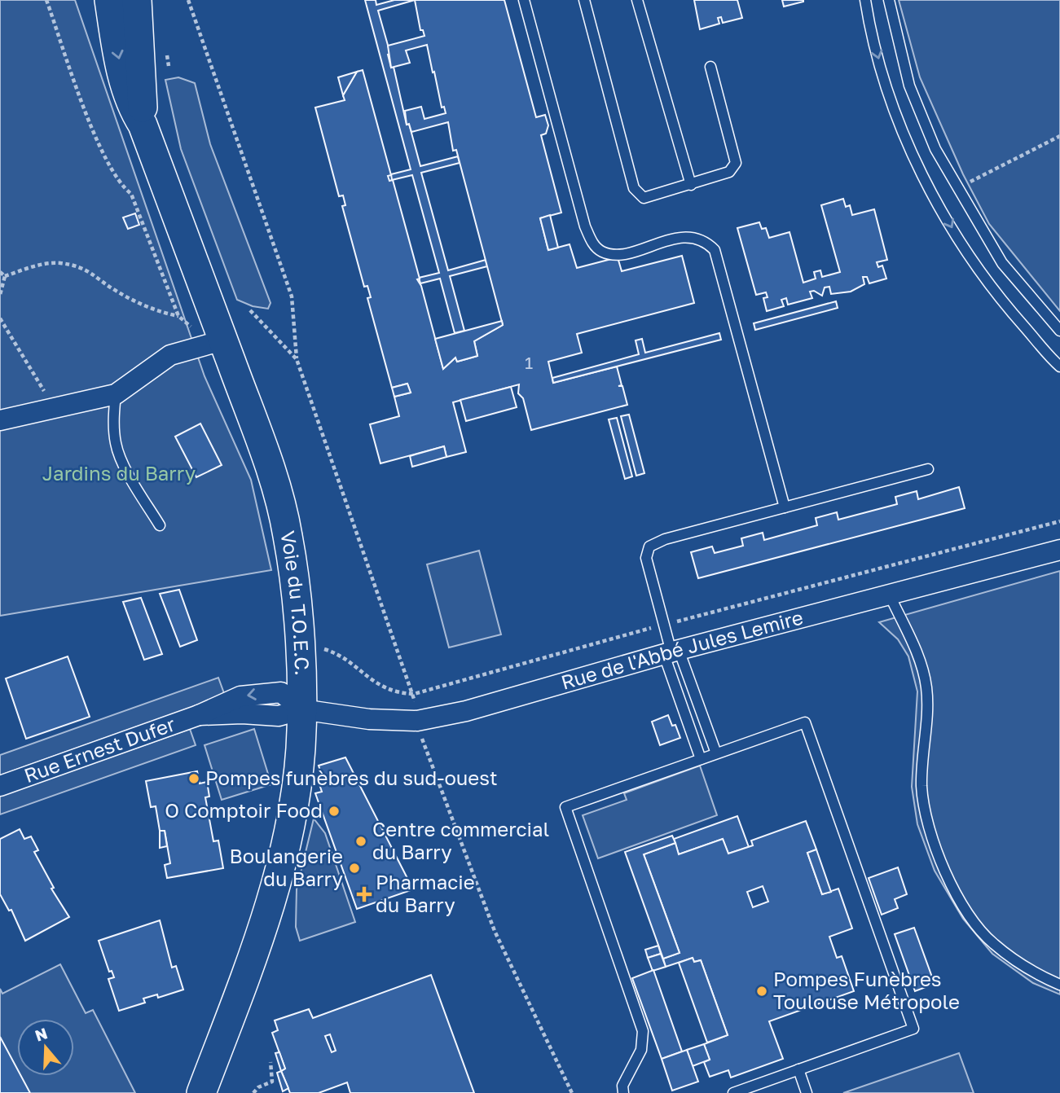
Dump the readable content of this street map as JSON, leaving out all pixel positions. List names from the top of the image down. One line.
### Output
{"streets":{"street":["Voie du T.O.E.C.","Rue de l'Abbé Jules Lemire","Rue Ernest Dufer"]},"crossings":[["Voie du T.O.E.C.","Rue de l'Abbé Jules Lemire"],["Voie du T.O.E.C.","Rue Ernest Dufer"],["Rue de l'Abbé Jules Lemire","Rue Ernest Dufer"]],"parks":["Jardins du Barry"],"places":{"other":["Pompes funèbres du sud-ouest","O Comptoir Food","Centre commercial du Barry","Boulangerie du Barry","Pompes Funèbres Toulouse Métropole"],"health":["Pharmacie du Barry"]},"house_numbers":["1"],"north":"top"}
